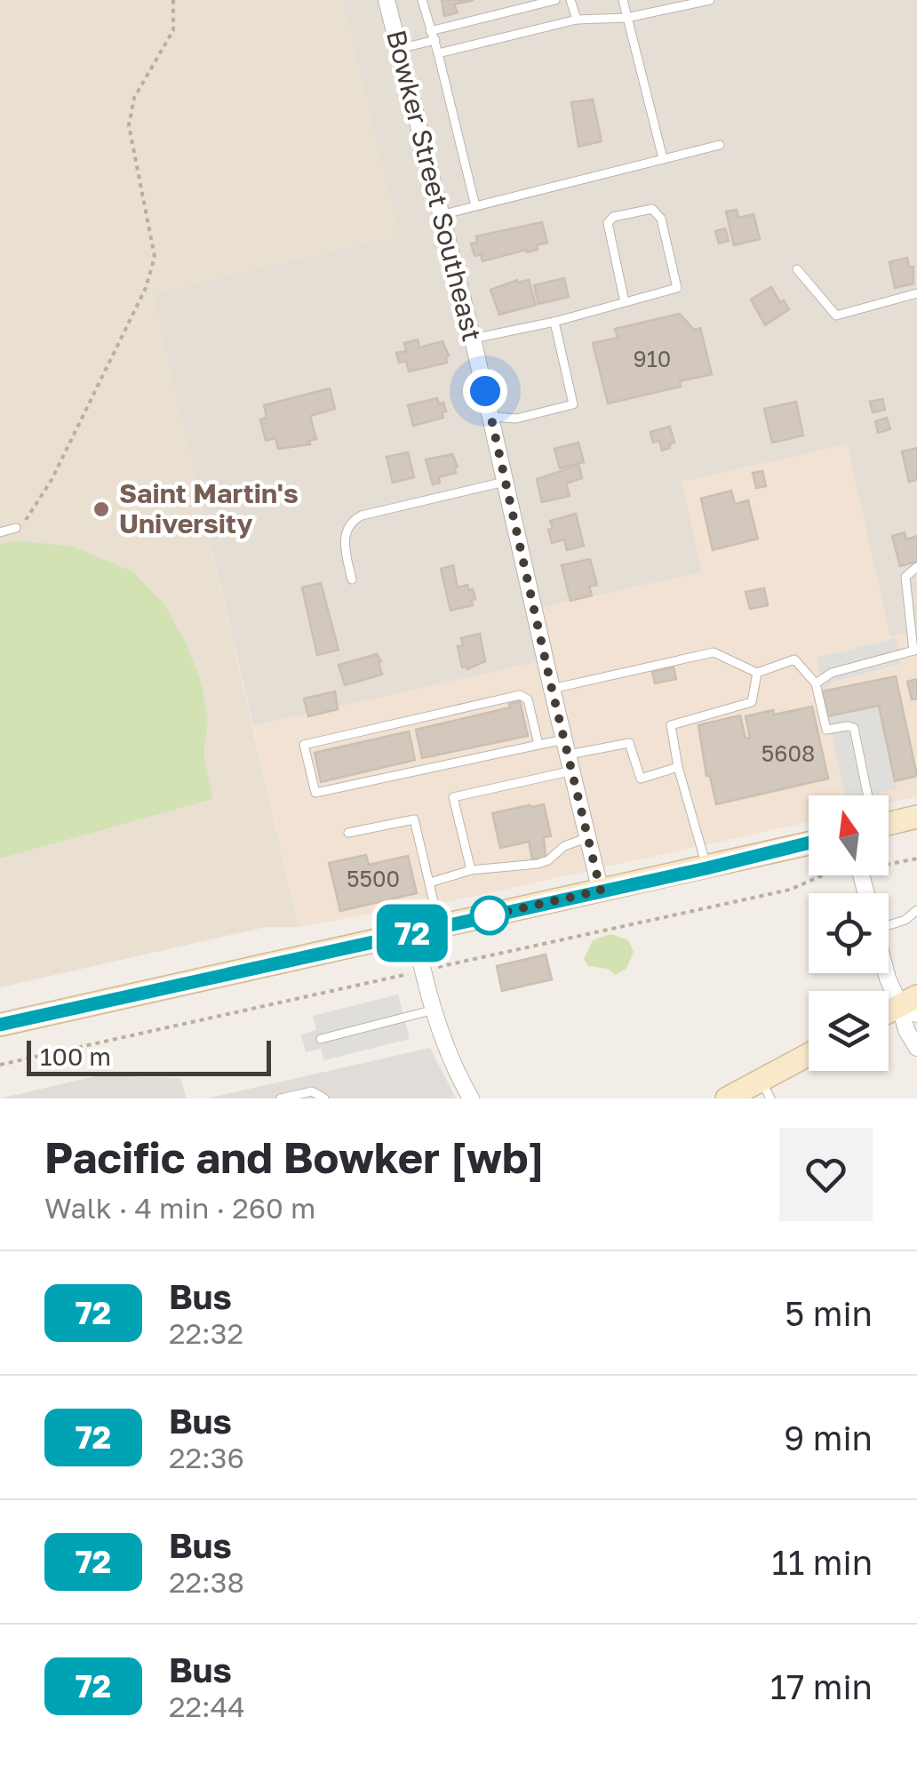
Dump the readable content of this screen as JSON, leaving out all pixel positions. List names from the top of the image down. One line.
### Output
{"streets":{"street":["Bowker Street Southeast"]},"places":["Saint Martin's University"],"lines":["bus line 72"],"house_numbers":["910","5608","5500"],"scale_bar":"100 m","north":"top","page":{"on_map":"72","scale":"100 m","heading":["Pacific and Bowker [wb]","Walk · 4 min · 260 m"],"list":[{"mark":"72","name":"Bus","note":"22:32","value":"5 min"},{"mark":"72","name":"Bus","note":"22:36","value":"9 min"},{"mark":"72","name":"Bus","note":"22:38","value":"11 min"},{"mark":"72","name":"Bus","note":"22:44","value":"17 min"}]}}
